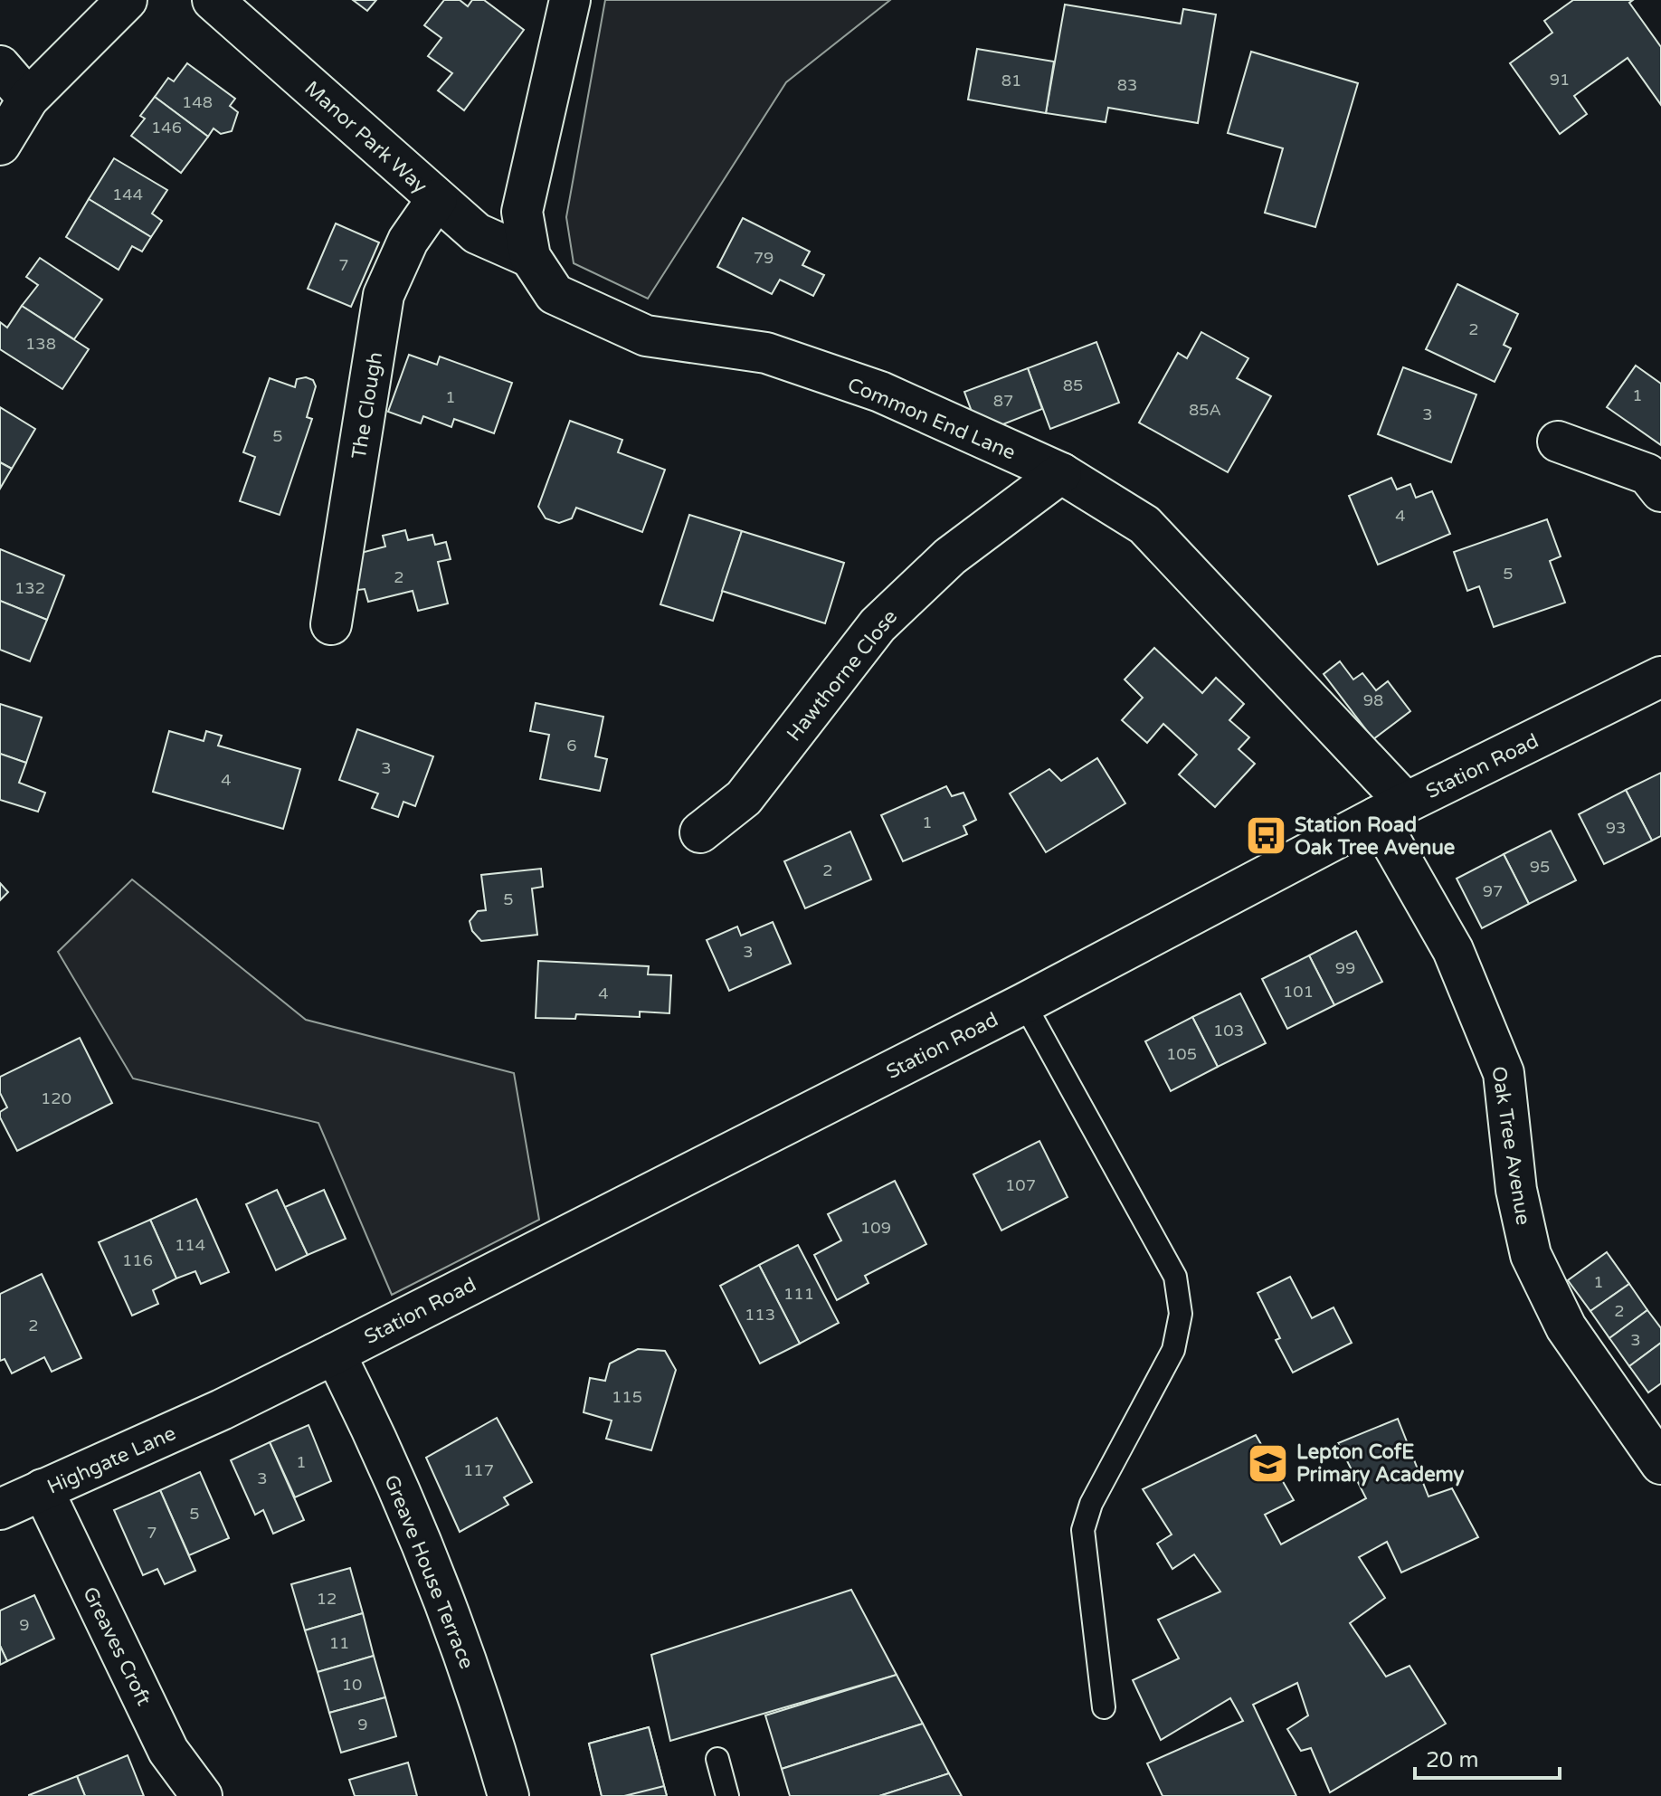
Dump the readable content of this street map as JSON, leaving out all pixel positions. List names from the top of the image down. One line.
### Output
{"streets":{"street":["Manor Park Way","The Clough","Common End Lane","Hawthorne Close","Station Road","Oak Tree Avenue","Highgate Lane","Greave House Terrace","Greaves Croft"]},"crossings":[["Manor Park Way","The Clough"],["Manor Park Way","Common End Lane"],["Common End Lane","Hawthorne Close"],["Common End Lane","Station Road"],["Common End Lane","Oak Tree Avenue"],["Station Road","Oak Tree Avenue"],["Station Road","Highgate Lane"],["Station Road","Greave House Terrace"],["Highgate Lane","Greaves Croft"]],"places":{"bus stop":["Station Road Oak Tree Avenue"],"school or university":["Lepton CofE Primary Academy"]},"house_numbers":["91","81","83","148","146","144","79","7","2","138","85","1","1","87","85A","3","5","4","5","2","132","98","6","3","4","1","93","95","2","97","5","3","99","101","4","103","105","120","107","109","114","116","1","111","2","113","2","3","115","1","117","3","5","7","12","9","11","10","9"],"scale_bar":"20 m"}
